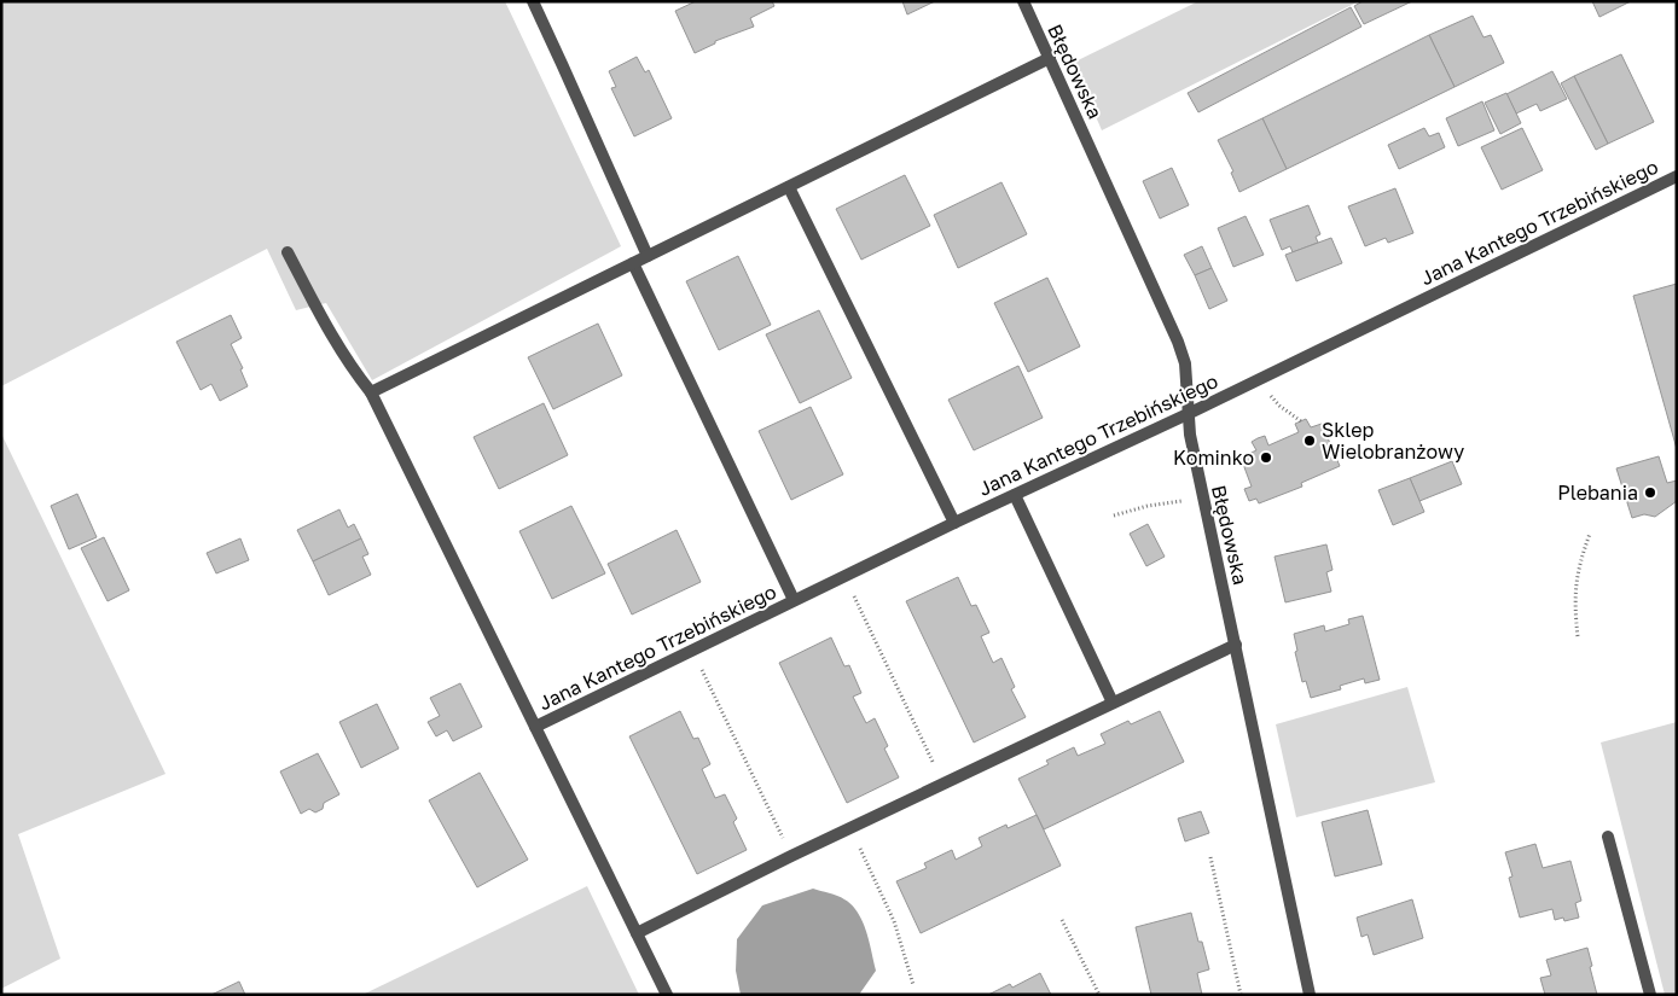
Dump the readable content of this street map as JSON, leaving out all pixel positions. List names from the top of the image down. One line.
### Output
{"streets":{"street":["Błędowska","Jana Kantego Trzebińskiego"]},"crossings":[["Błędowska","Jana Kantego Trzebińskiego"]],"places":["Sklep Wielobranżowy","Kominko","Plebania"]}
